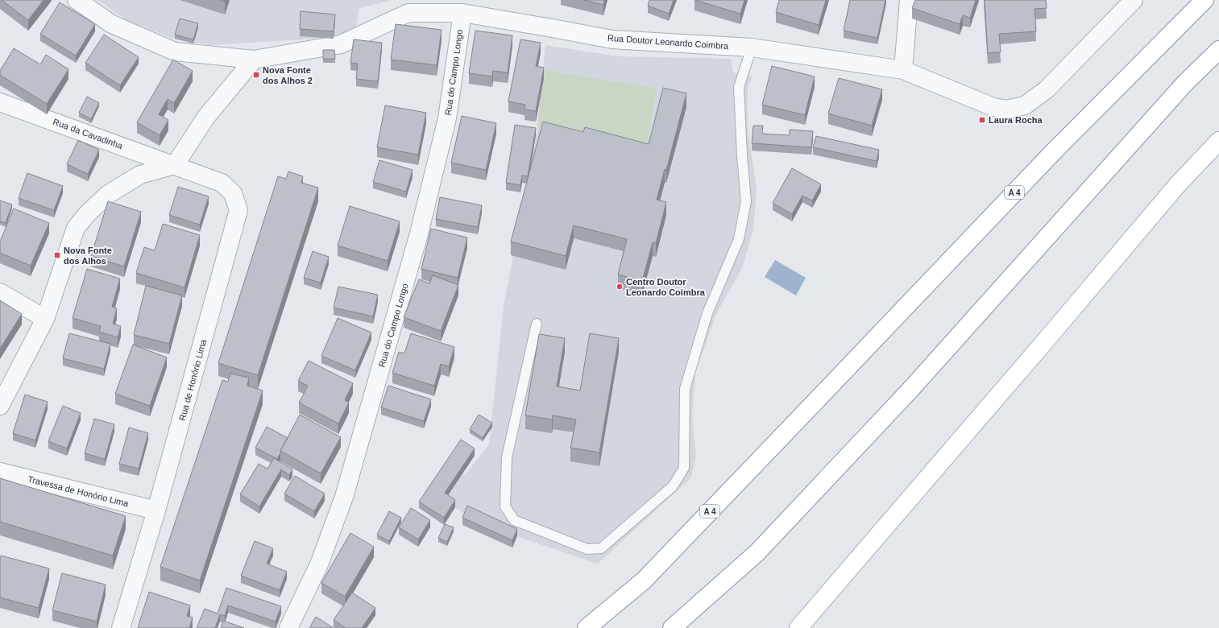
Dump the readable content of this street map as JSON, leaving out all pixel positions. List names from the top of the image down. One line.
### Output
{"streets":{"main road":["A 4"],"street":["Rua Doutor Leonardo Coimbra","Rua do Campo Longo","Rua da Cavadinha","Rua de Honório Lima","Travessa de Honório Lima"]},"crossings":[["Rua Doutor Leonardo Coimbra","Rua do Campo Longo"],["Rua da Cavadinha","Rua de Honório Lima"],["Rua de Honório Lima","Travessa de Honório Lima"]],"places":{"transit":["Nova Fonte dos Alhos 2","Laura Rocha","Nova Fonte dos Alhos"],"other":["Centro Doutor Leonardo Coimbra"]}}
